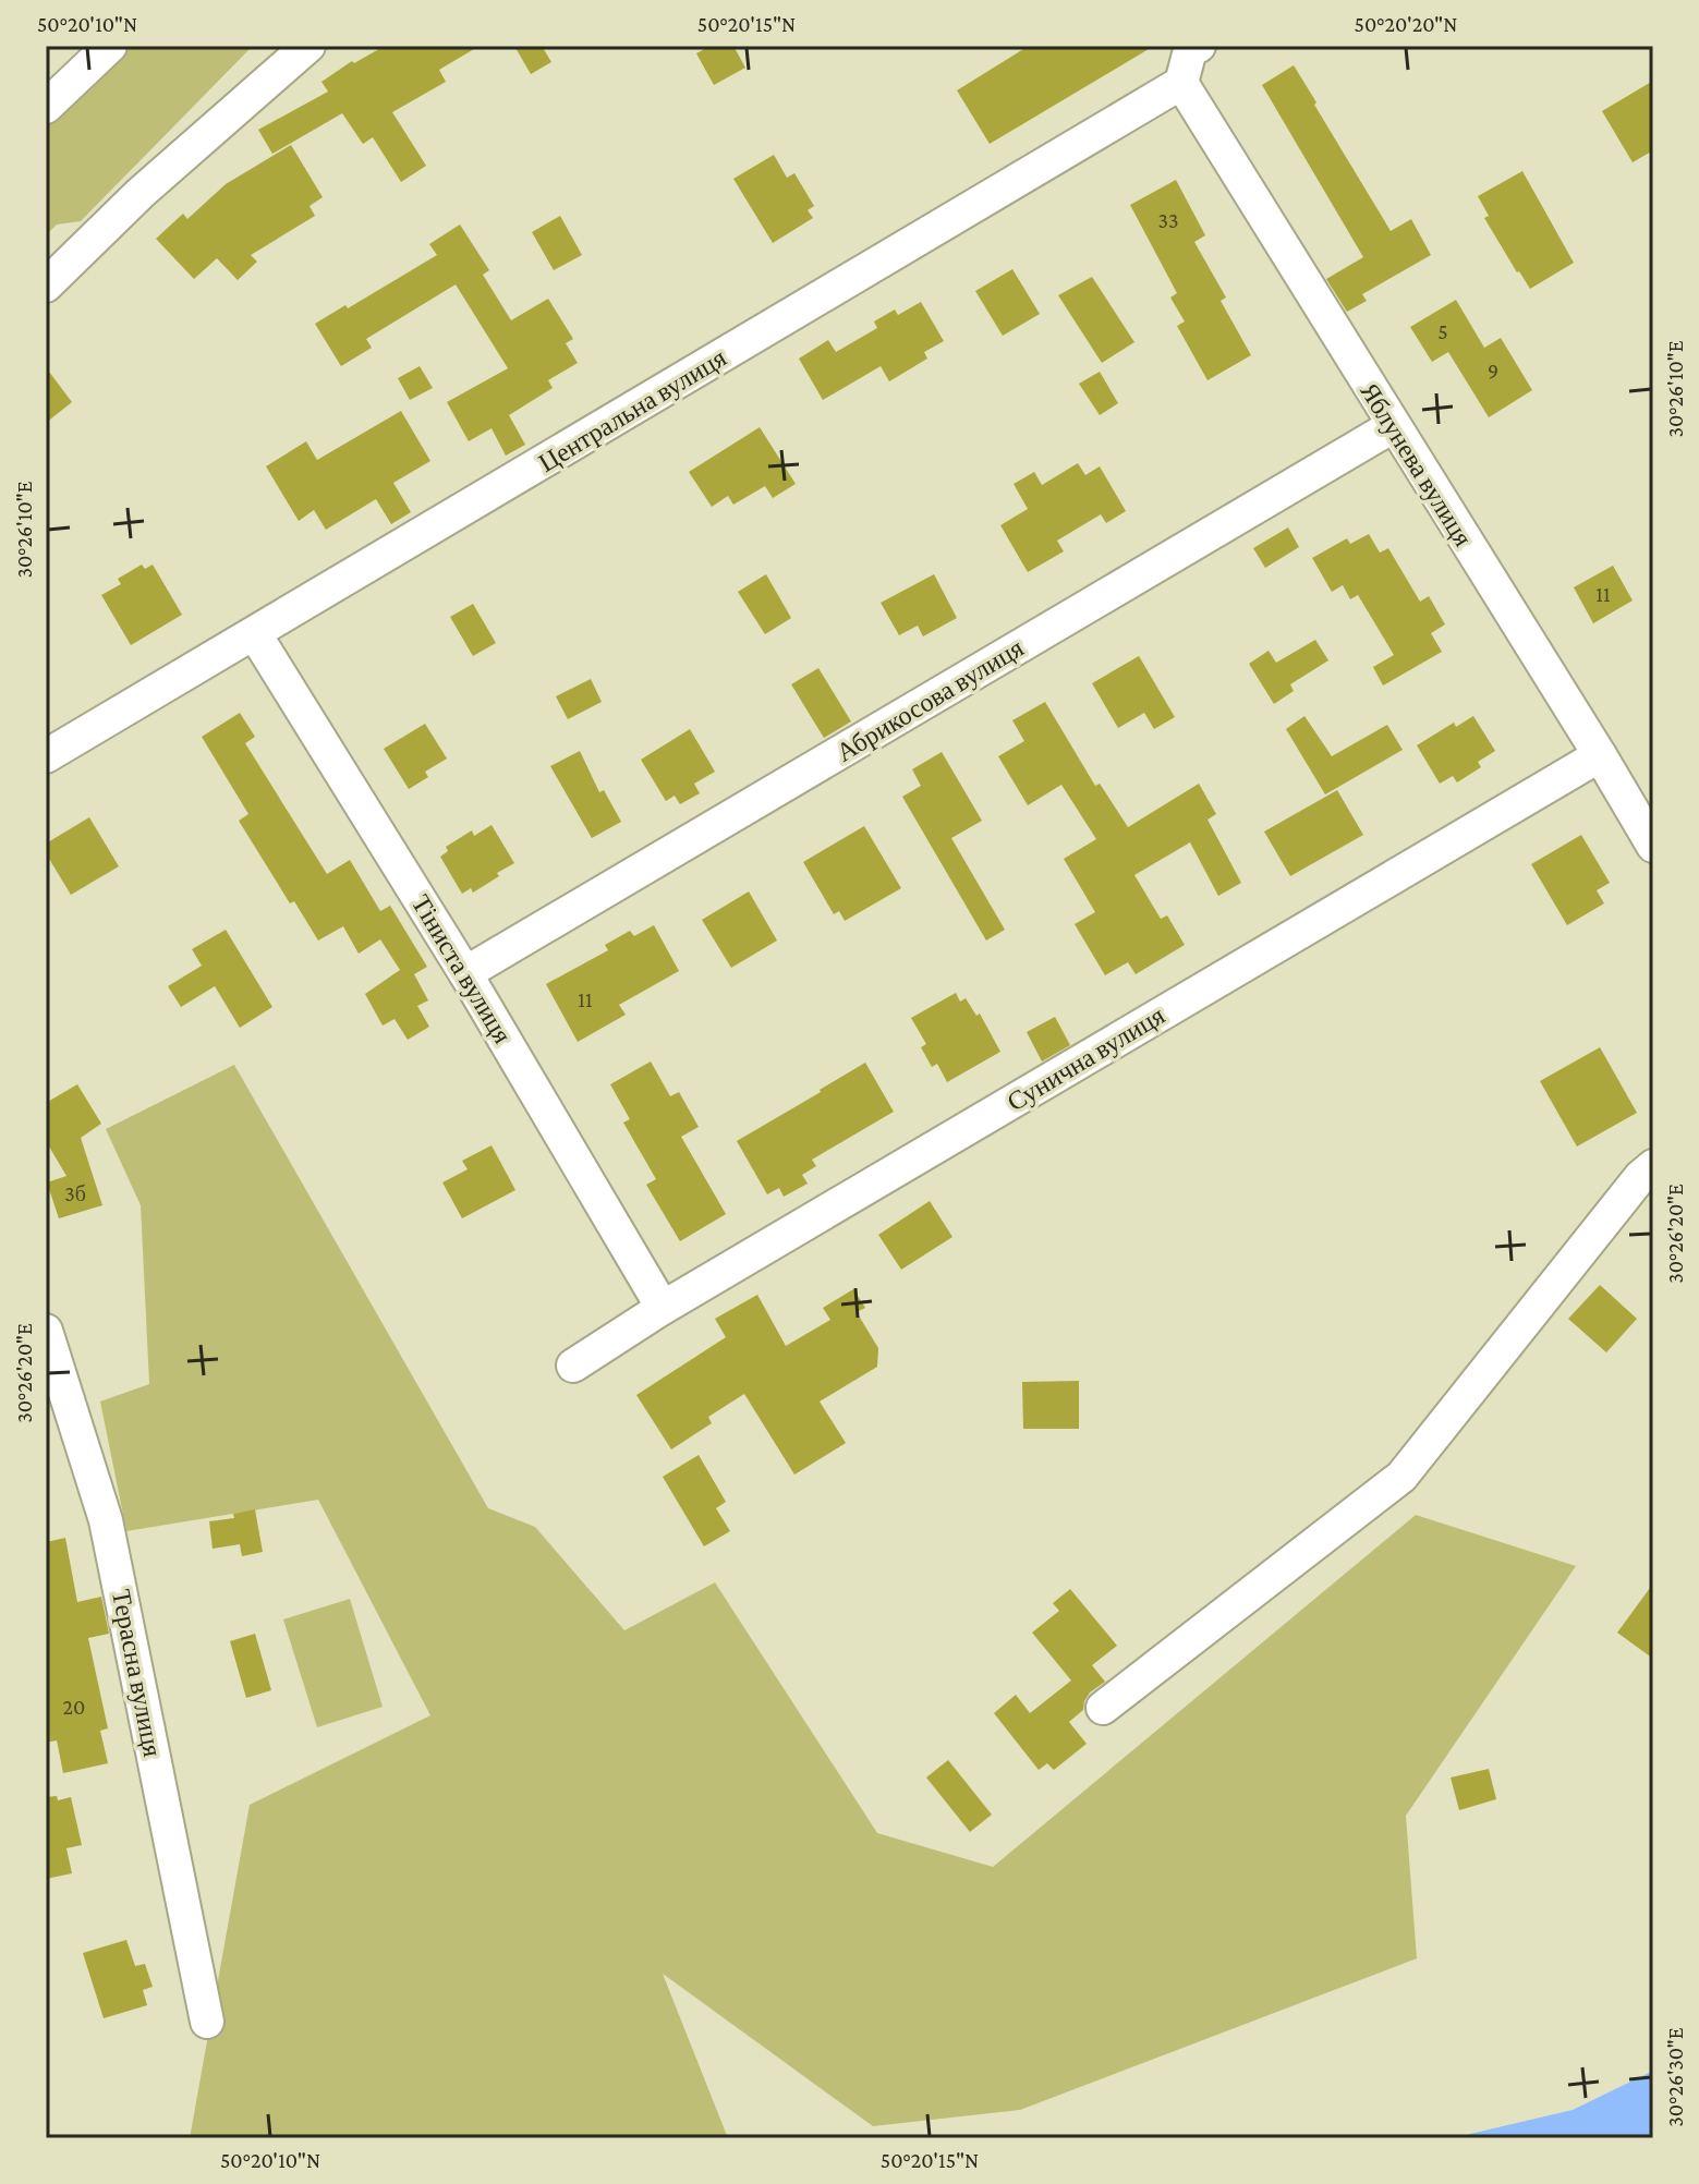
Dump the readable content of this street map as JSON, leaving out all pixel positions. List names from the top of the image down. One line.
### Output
{"streets":{"street":["Центральна вулиця","Яблунева вулиця","Абрикосова вулиця","Тіниста вулиця","Сунична вулиця","Терасна вулиця"]},"crossings":[["Центральна вулиця","Яблунева вулиця"],["Центральна вулиця","Тіниста вулиця"],["Яблунева вулиця","Абрикосова вулиця"],["Яблунева вулиця","Сунична вулиця"],["Абрикосова вулиця","Тіниста вулиця"],["Тіниста вулиця","Сунична вулиця"]],"house_numbers":["33","5","9","11","11","3б","20"],"coordinates":["50°20'10\"N","50°20'15\"N","50°20'20\"N","30°26'10\"E","30°26'20\"E","30°26'30\"E"]}
